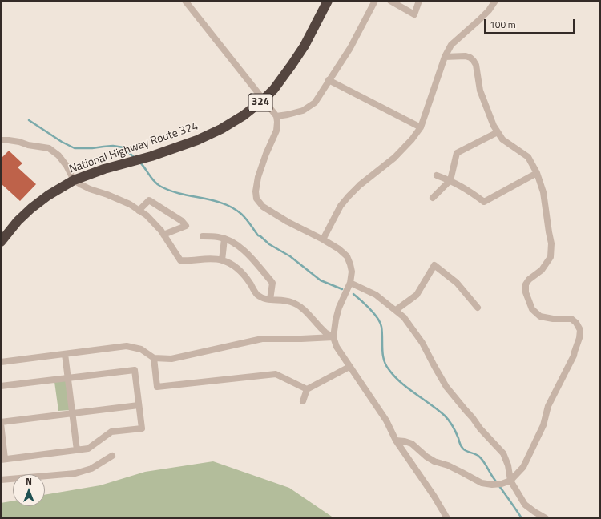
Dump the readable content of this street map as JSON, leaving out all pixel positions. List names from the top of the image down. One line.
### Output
{"streets":{"highway":["324","National Highway Route 324"]},"scale_bar":"100 m","north":"top"}
